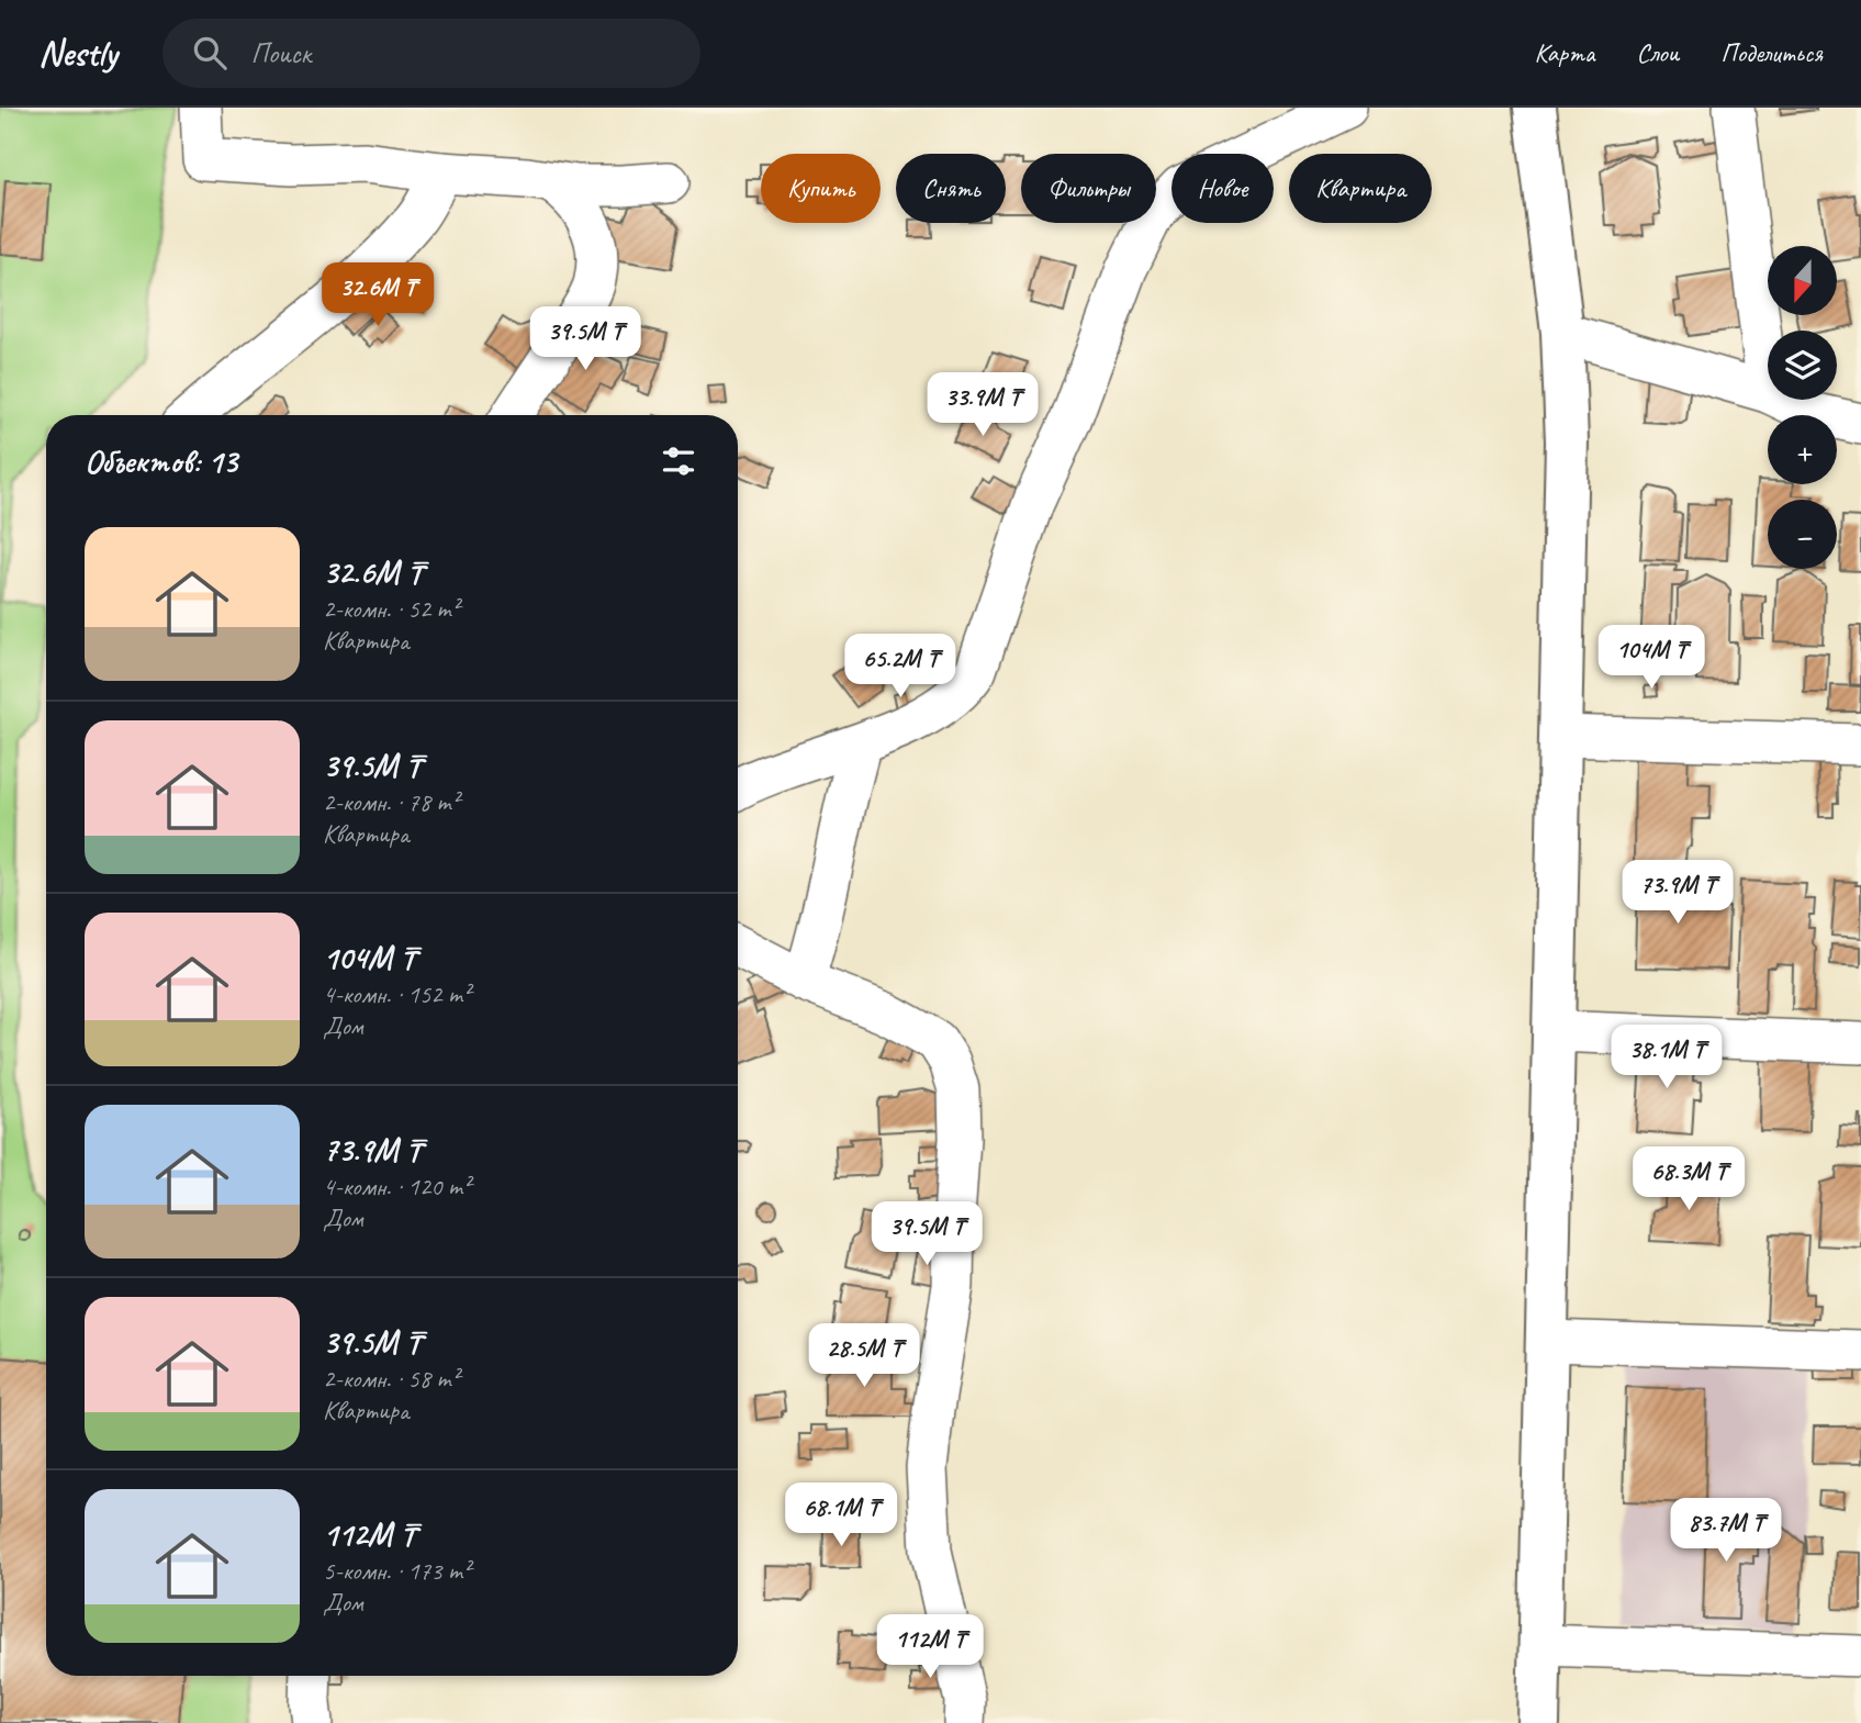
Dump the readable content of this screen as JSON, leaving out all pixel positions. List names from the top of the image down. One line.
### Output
{"north":"bottom","page":{"header":"Nestly","search":"Поиск","nav":["Карта","Слои","Поделиться"],"chip":["Купить","Снять","Фильтры","Новое","Квартира"],"map_buttons":["+","−"],"price":["32.6M ₸","39.5M ₸","33.9M ₸","104M ₸","65.2M ₸","73.9M ₸","38.1M ₸","68.3M ₸","39.5M ₸","28.5M ₸","68.1M ₸","83.7M ₸","112M ₸"],"heading":"Объектов: 13","list":[{"name":"32.6M ₸","note":"2-комн. · 52 m² · Квартира"},{"name":"39.5M ₸","note":"2-комн. · 78 m² · Квартира"},{"name":"104M ₸","note":"4-комн. · 152 m² · Дом"},{"name":"73.9M ₸","note":"4-комн. · 120 m² · Дом"},{"name":"39.5M ₸","note":"2-комн. · 58 m² · Квартира"},{"name":"112M ₸","note":"5-комн. · 173 m² · Дом"}]}}
